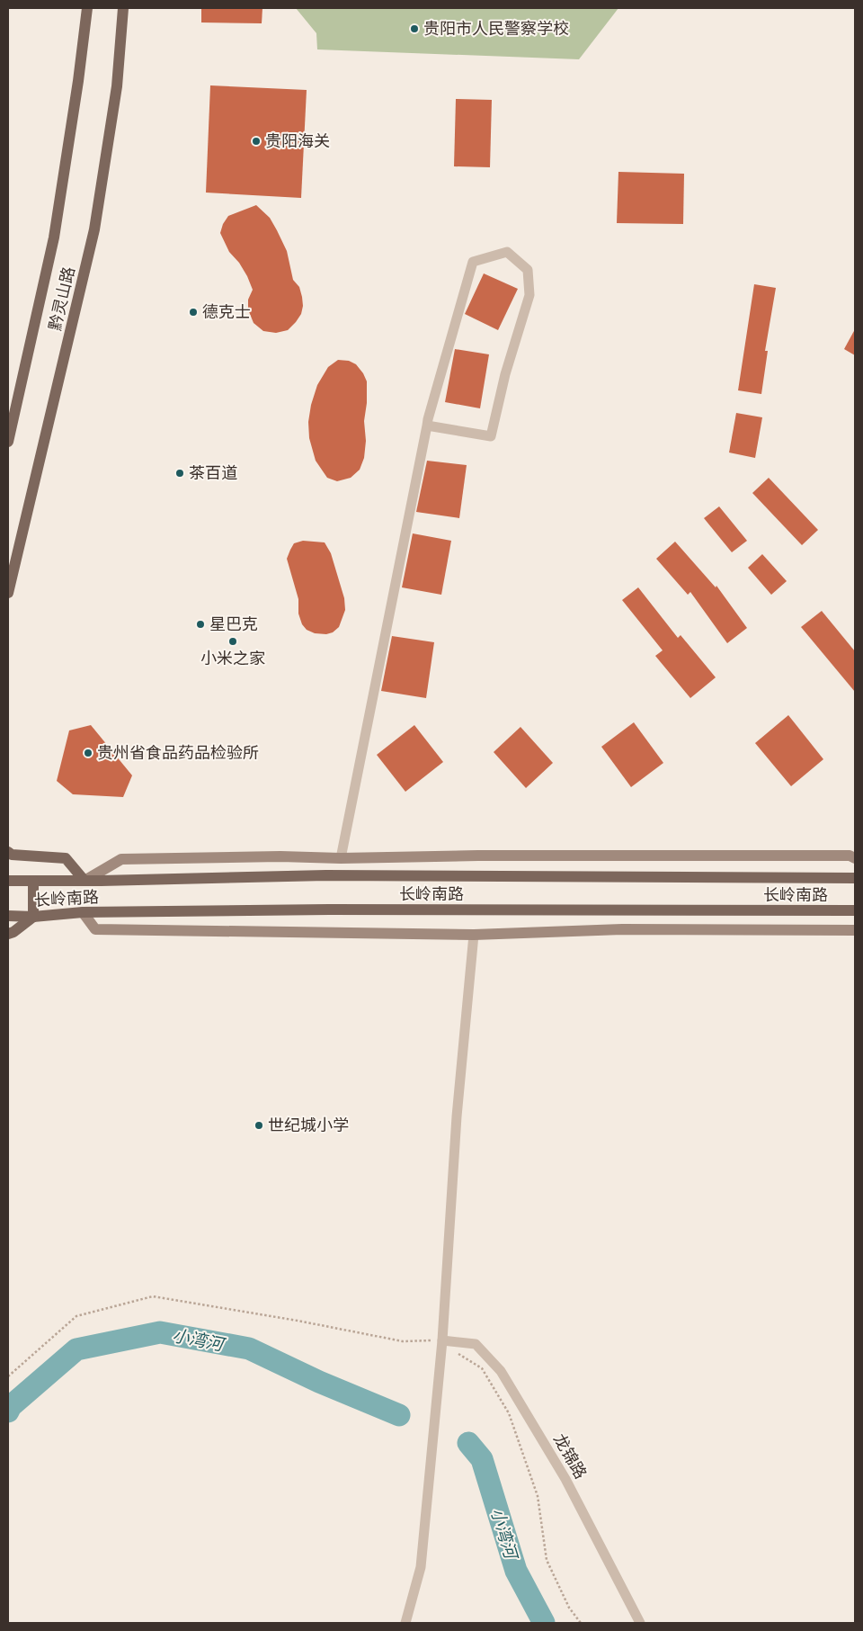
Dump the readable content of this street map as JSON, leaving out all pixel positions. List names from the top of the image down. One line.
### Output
{"streets":{"main road":["黔灵山路","长岭南路"],"street":["龙锦路"]},"water":["小湾河"],"places":["贵阳市人民警察学校","贵阳海关","德克士","茶百道","星巴克","小米之家","贵州省食品药品检验所","世纪城小学"]}
